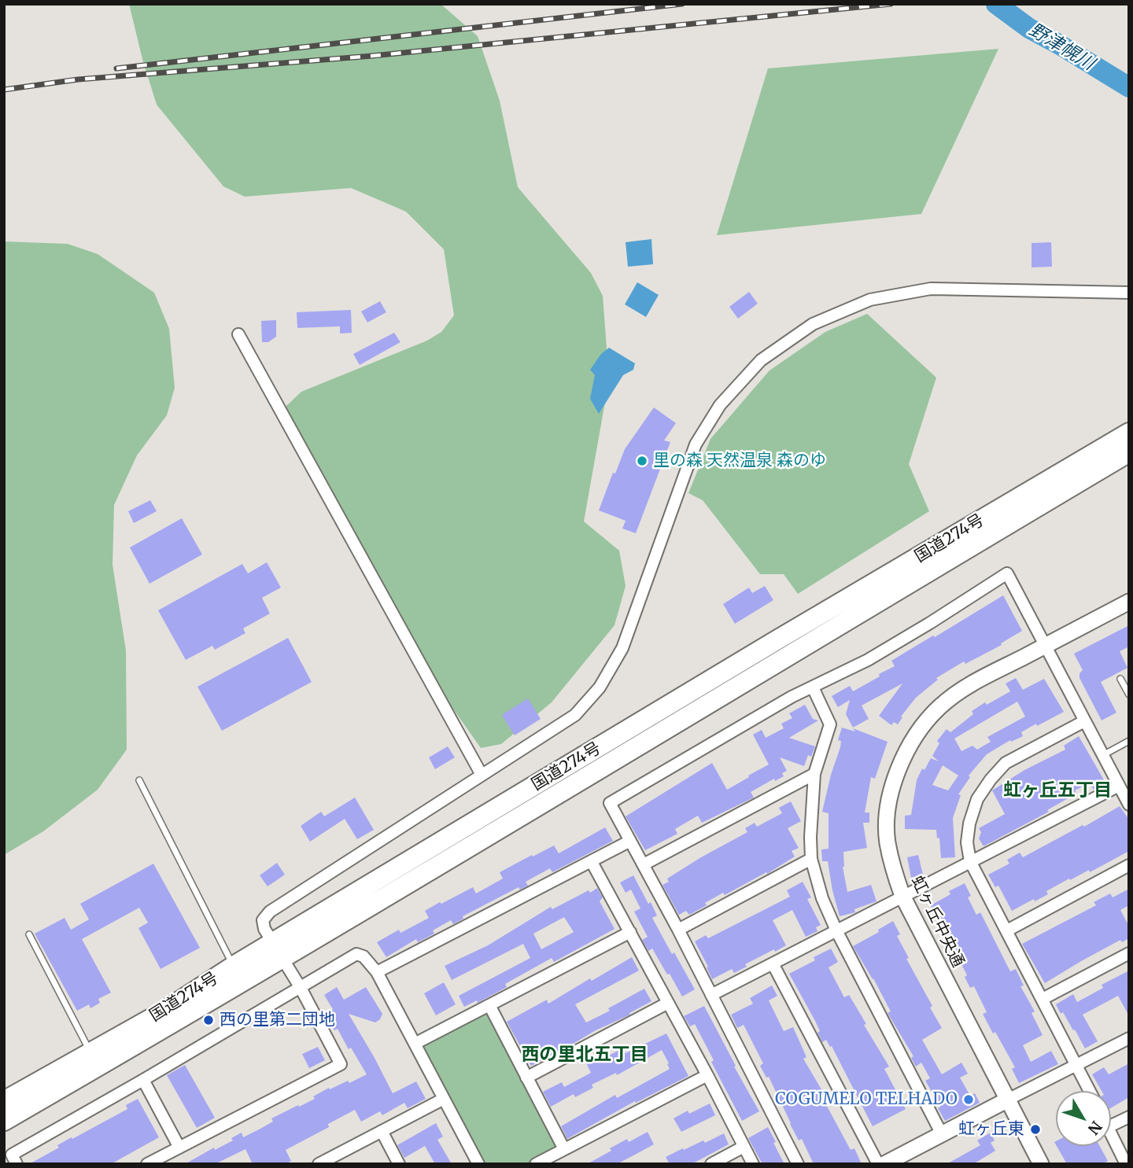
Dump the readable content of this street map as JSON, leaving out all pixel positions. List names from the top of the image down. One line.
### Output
{"streets":{"highway":["国道274号"],"street":["虹ヶ丘中央通"]},"districts":["虹ヶ丘五丁目","西の里北五丁目"],"water":["野津幌川"],"places":["里の森 天然温泉 森のゆ","西の里第二団地","COGUMELO TELHADO","虹ヶ丘東"],"north":"bottom right"}
